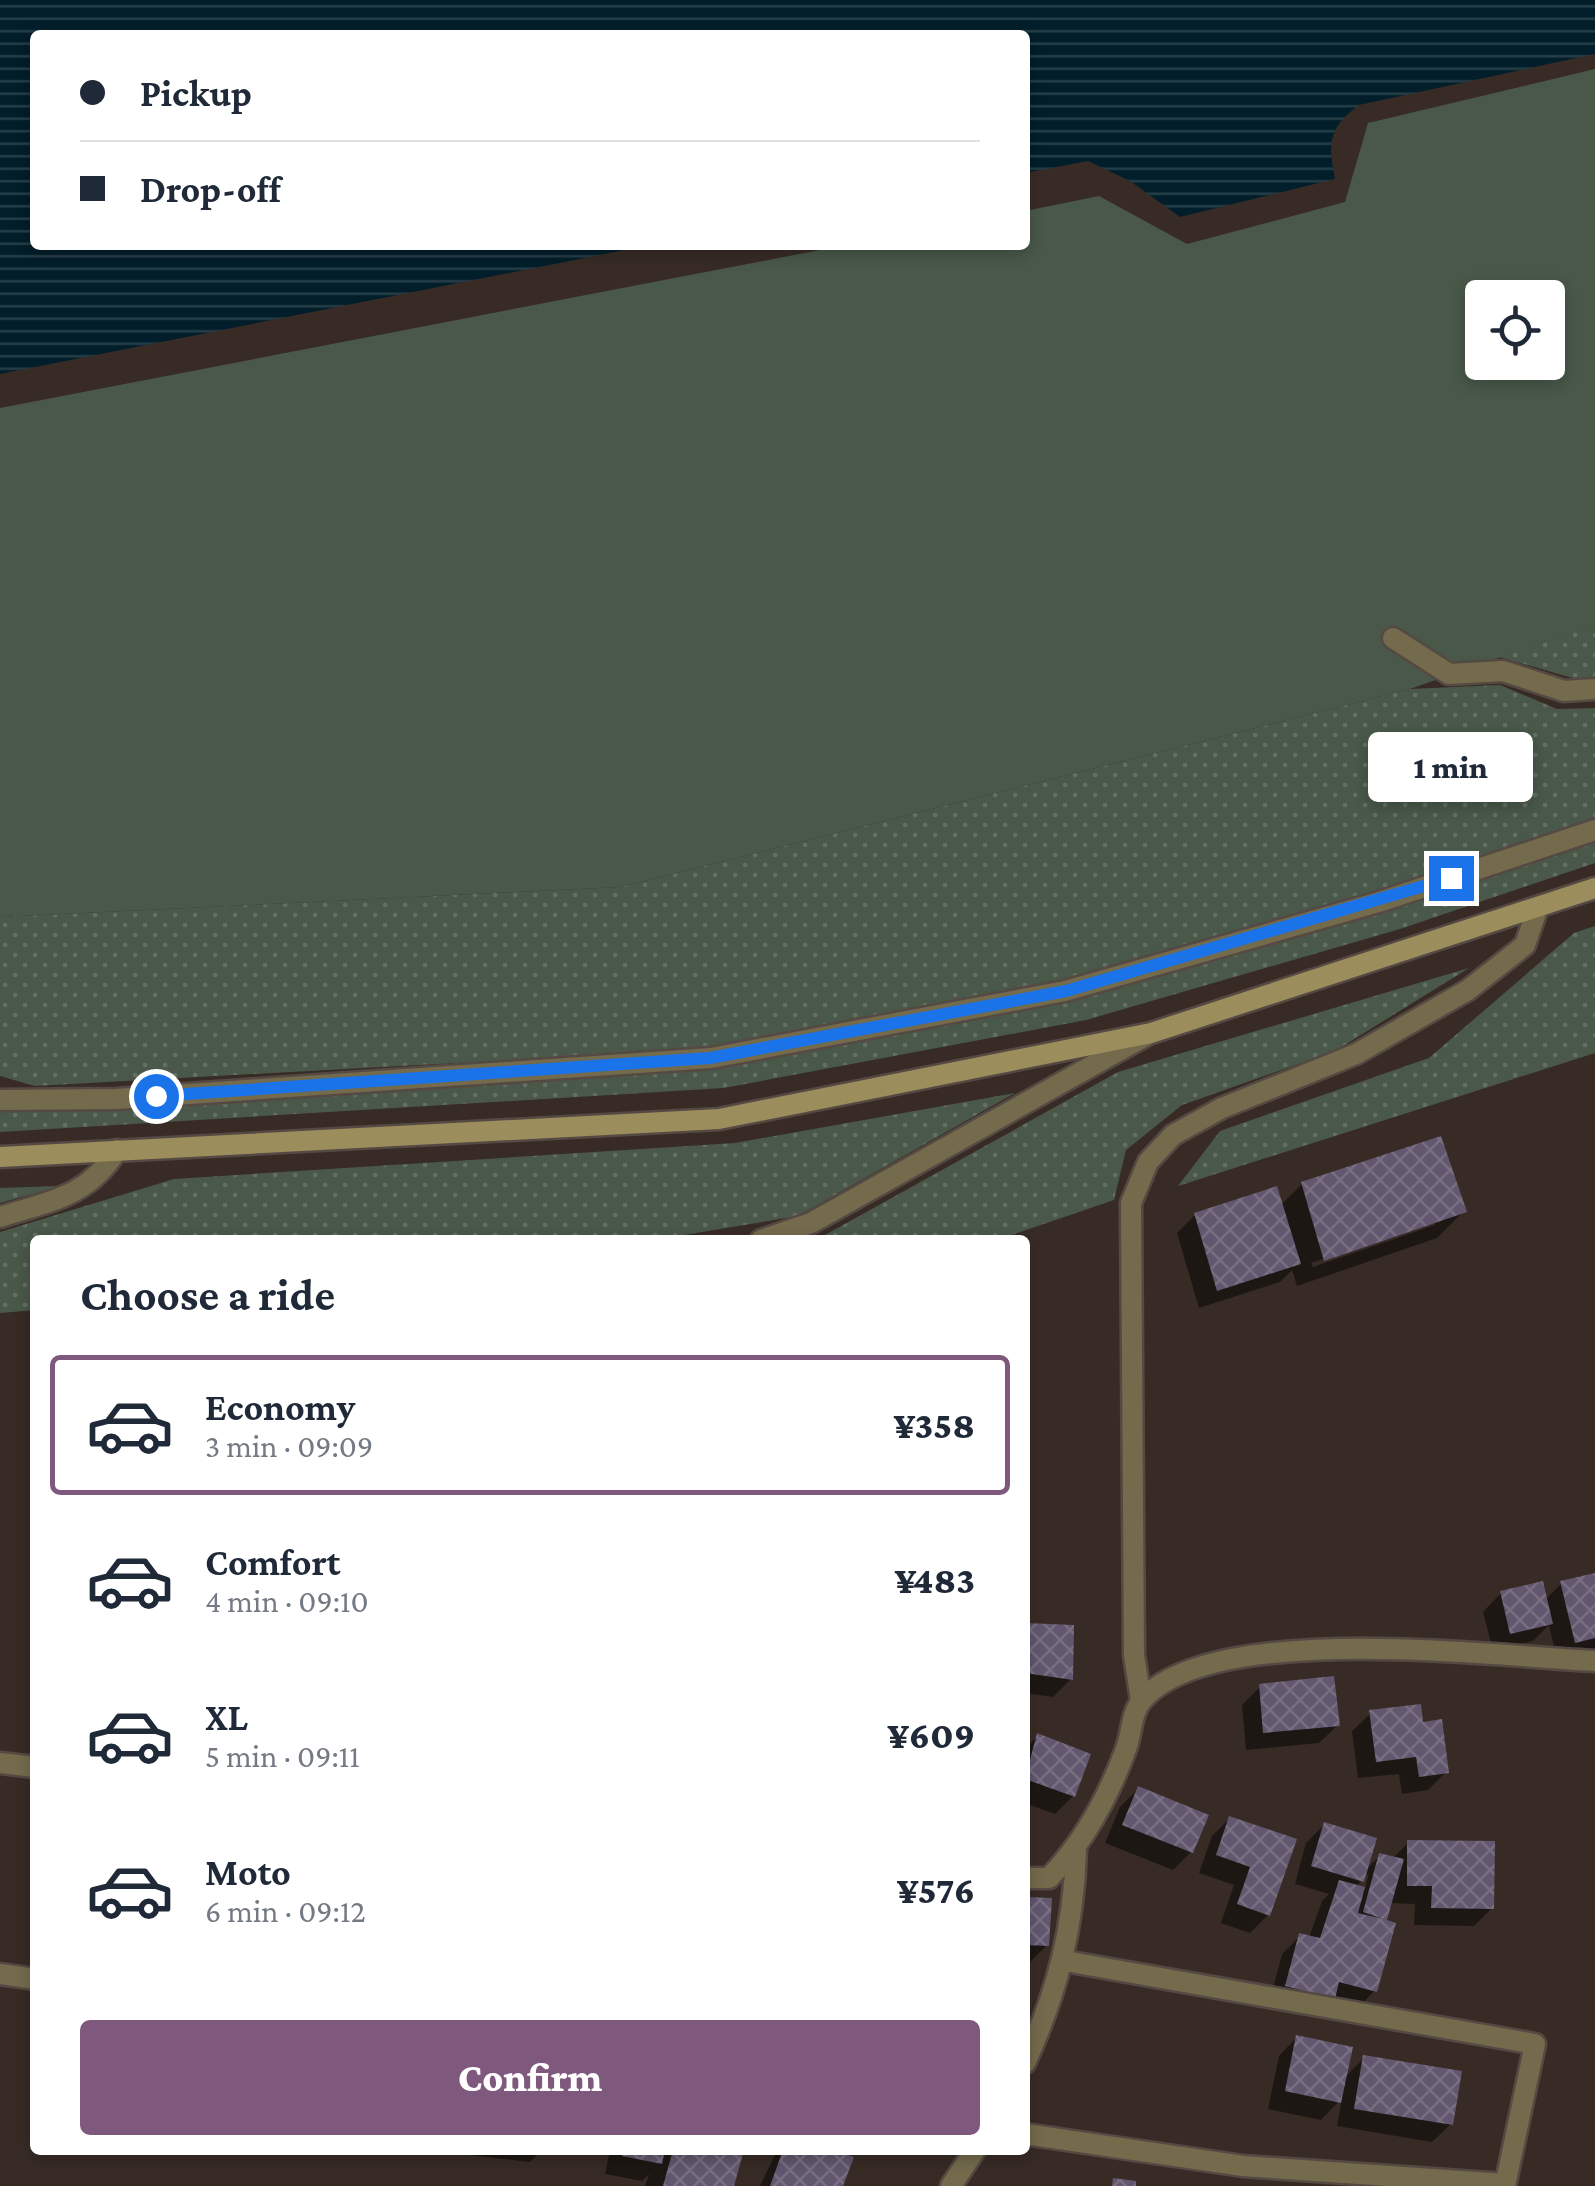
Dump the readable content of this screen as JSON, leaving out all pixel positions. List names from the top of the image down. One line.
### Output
{"page":{"banner":["Pickup","Drop-off"],"bubble":"1 min","heading":"Choose a ride","list":[{"name":"Economy","note":"3 min · 09:09","value":"¥358"},{"name":"Comfort","note":"4 min · 09:10","value":"¥483"},{"name":"XL","note":"5 min · 09:11","value":"¥609"},{"name":"Moto","note":"6 min · 09:12","value":"¥576"}],"buttons":"Confirm"}}
